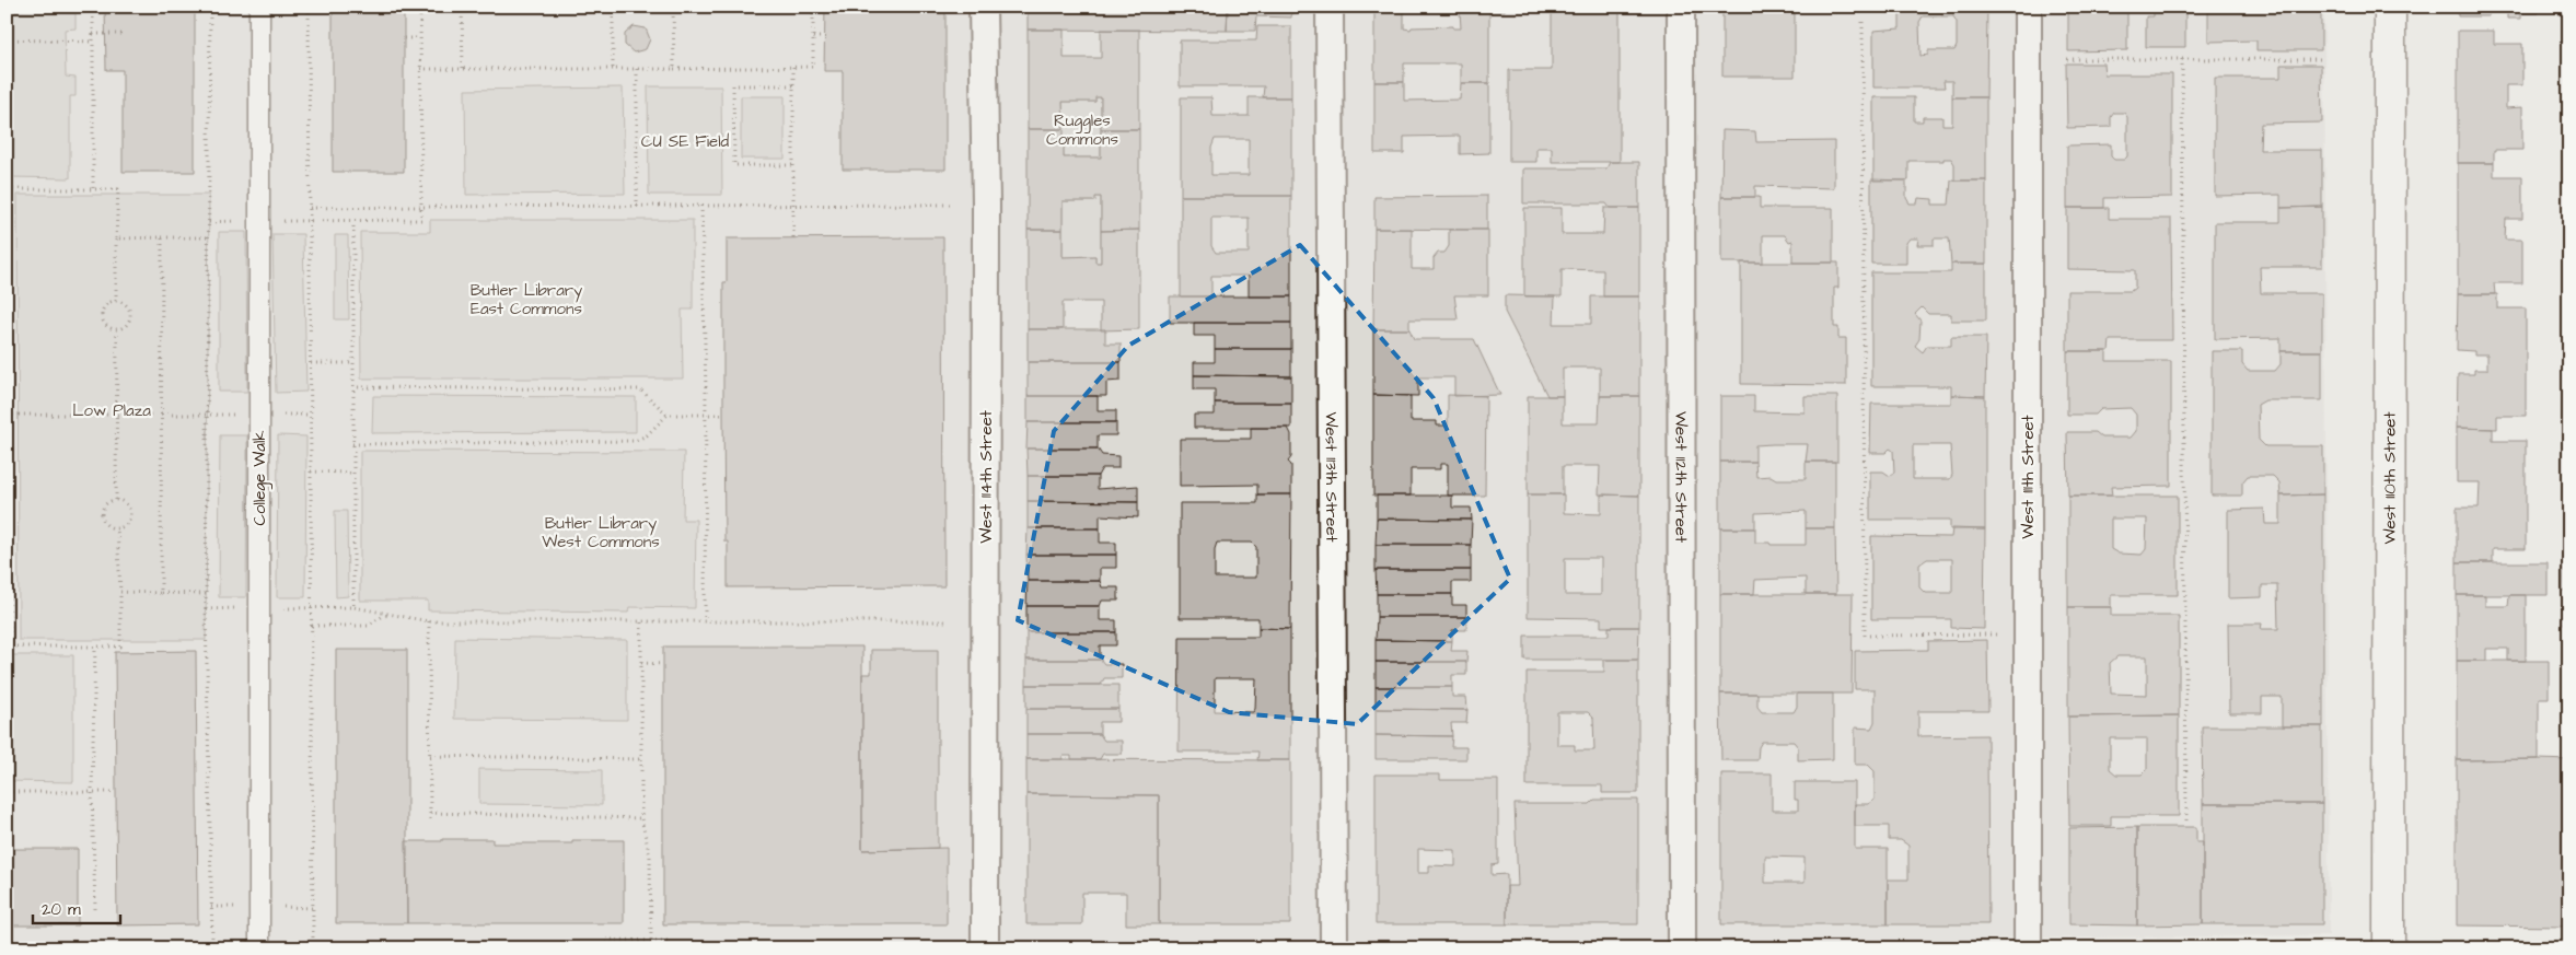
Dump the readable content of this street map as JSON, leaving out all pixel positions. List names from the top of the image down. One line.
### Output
{"streets":{"main road":["West 110th Street"],"street":["West 114th Street","West 112th Street","West 111th Street","College Walk","West 113th Street"]},"parks":["Ruggles Commons","CU SE Field","Butler Library East Commons","Low Plaza","Butler Library West Commons"],"scale_bar":"20 m"}
